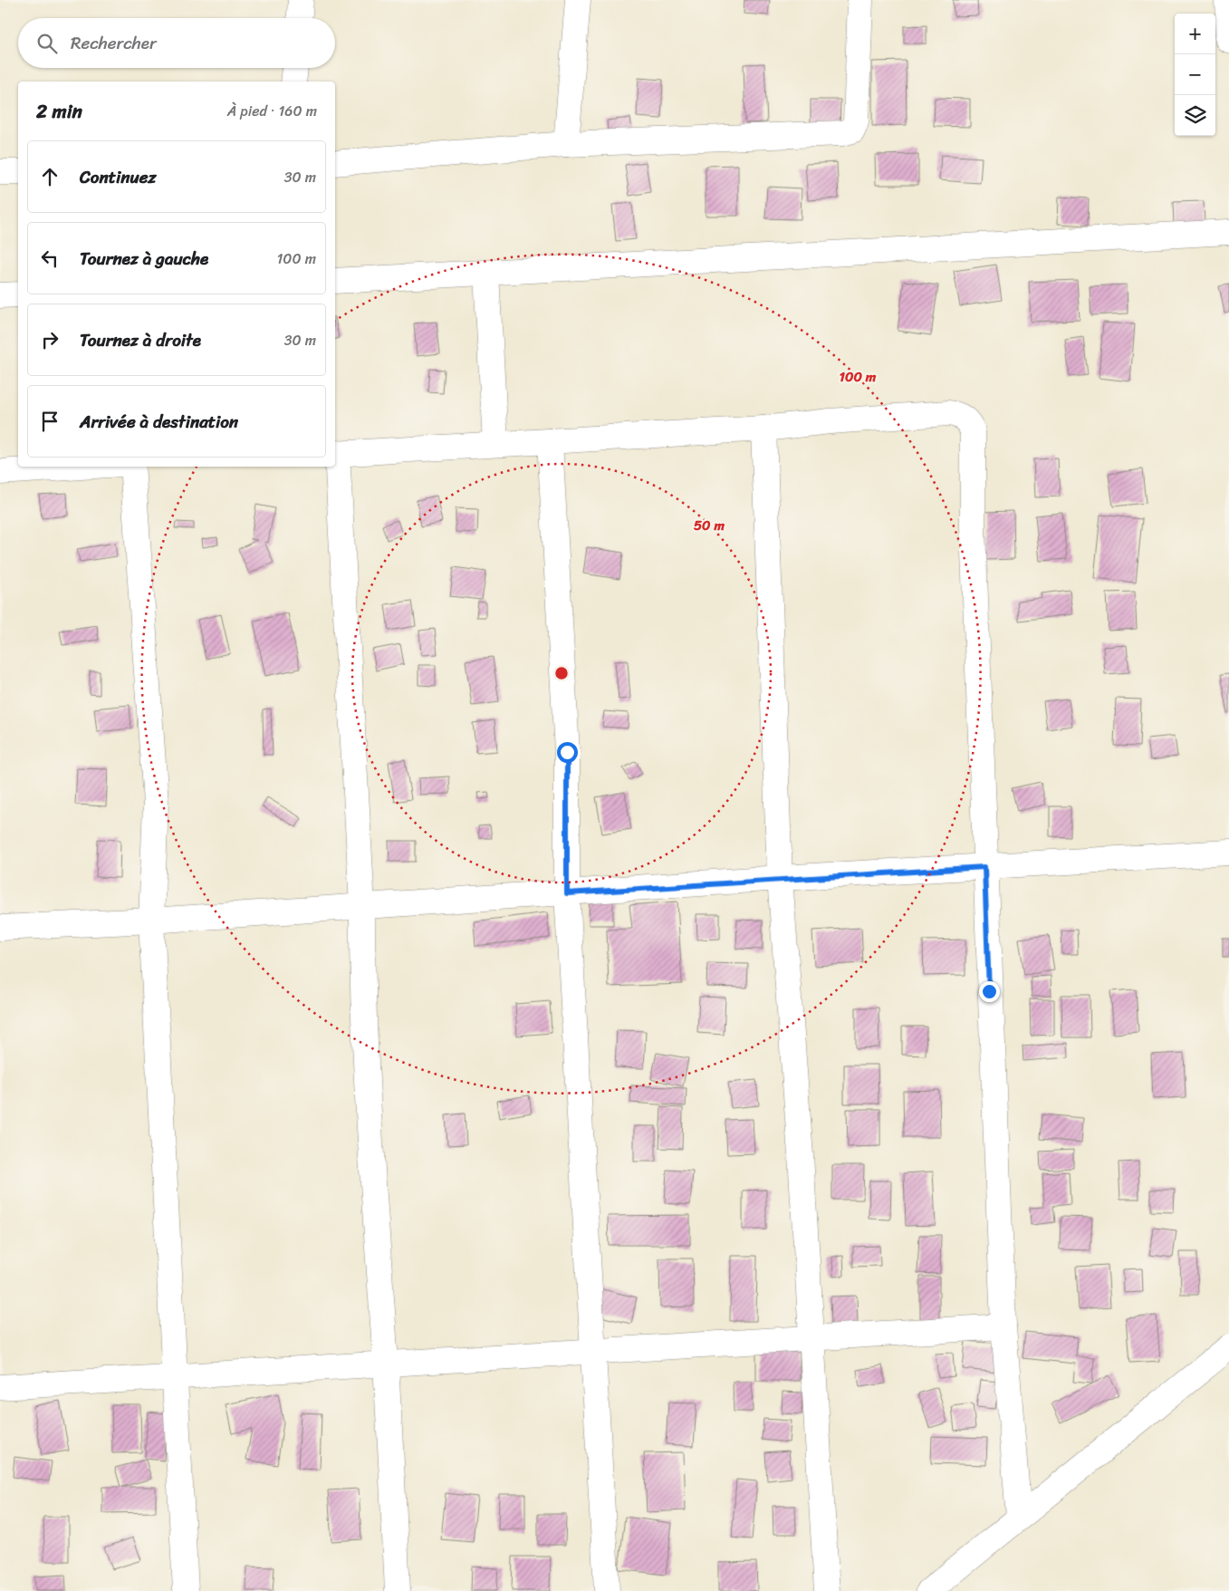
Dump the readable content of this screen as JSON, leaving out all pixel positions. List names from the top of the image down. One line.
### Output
{"page":{"map_buttons":["+","−"],"search":"Rechercher","heading":["2 min","À pied · 160 m"],"list":[["Continuez","30 m"],["Tournez à gauche","100 m"],["Tournez à droite","30 m"],"Arrivée à destination"]},"rings":["100 m","50 m"]}
